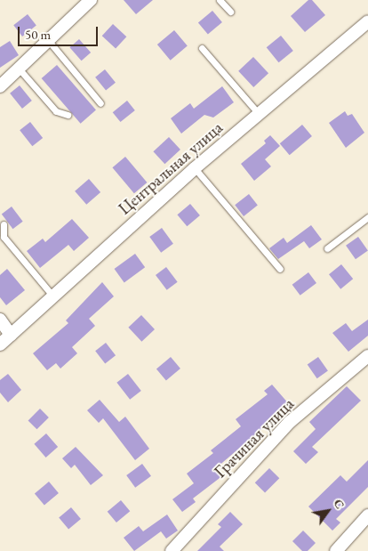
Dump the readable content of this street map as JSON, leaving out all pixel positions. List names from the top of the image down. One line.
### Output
{"streets":{"street":["Центральная улица","Грачиная улица"]},"scale_bar":"50 m","north":"top right"}
